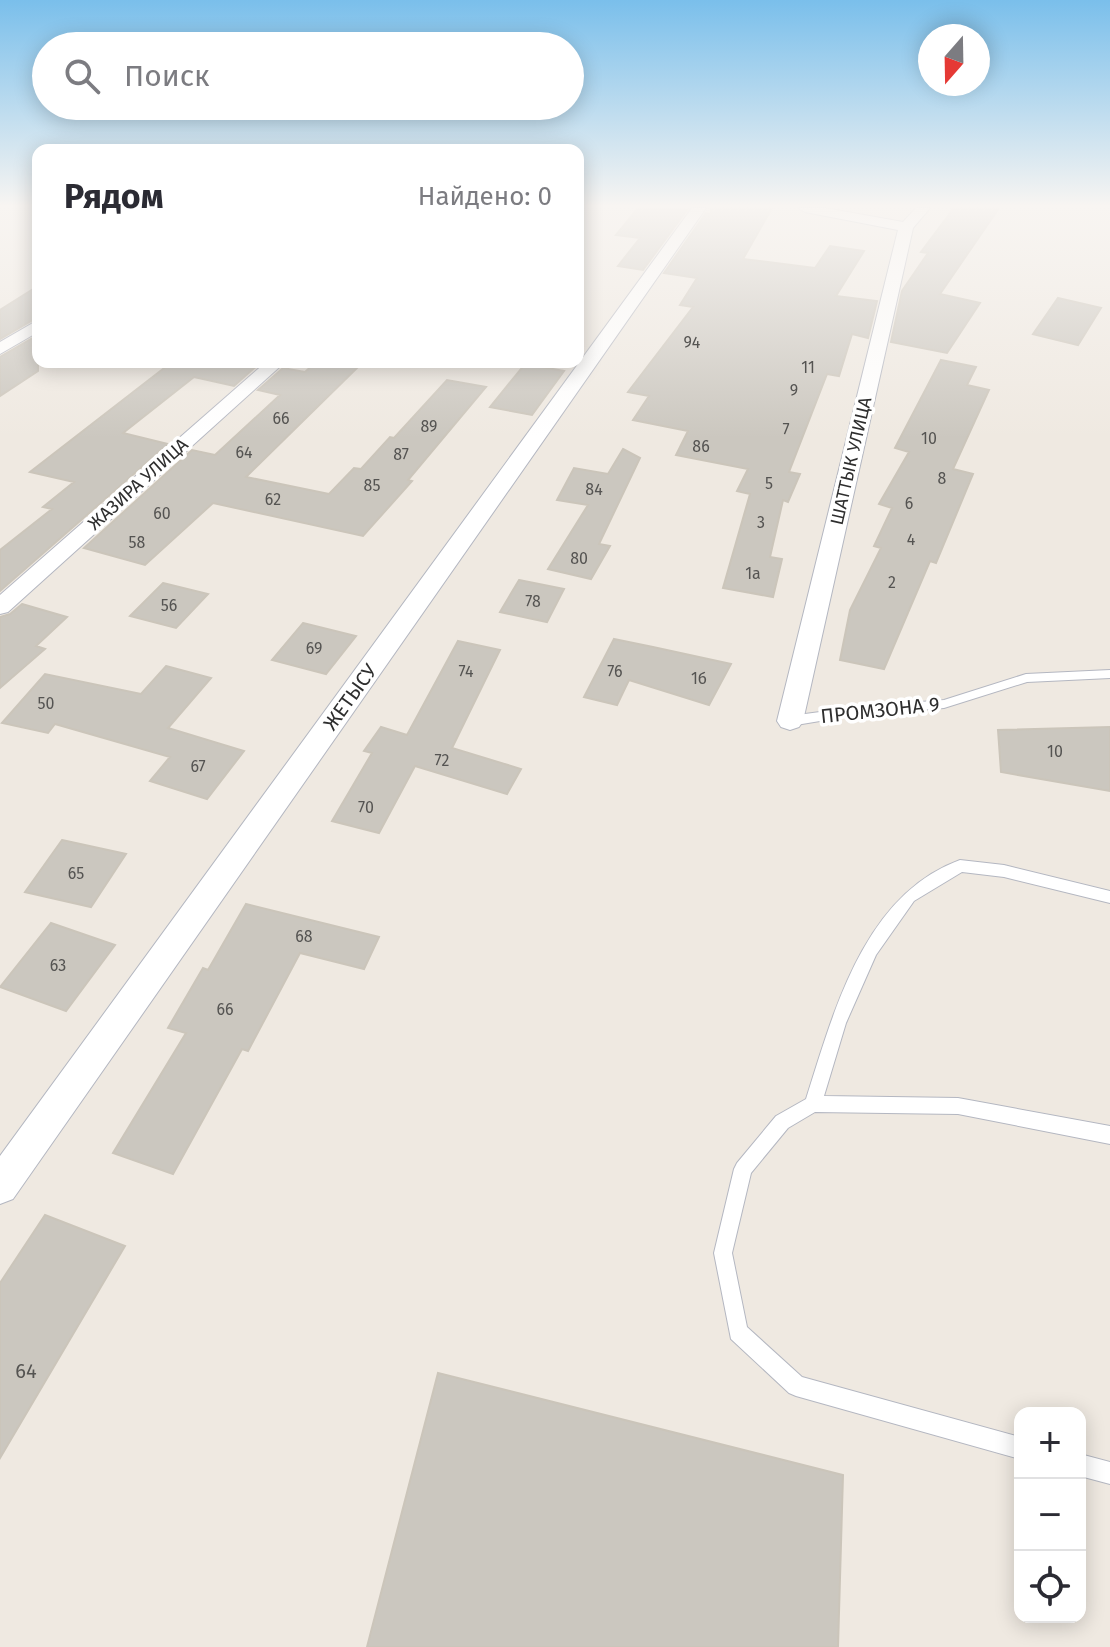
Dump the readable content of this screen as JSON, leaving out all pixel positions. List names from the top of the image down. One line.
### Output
{"streets":{"street":["ШАТТЫК УЛИЦА","ЖАЗИРА УЛИЦА","ЖЕТЫСУ"],"lane":["ПРОМЗОНА 9"]},"crossings":[["ШАТТЫК УЛИЦА","ПРОМЗОНА 9"]],"house_numbers":["94","11","9","66","89","7","10","86","64","87","8","5","85","84","62","6","60","3","4","58","80","1а","2","78","56","69","74","76","1б","50","10","72","67","70","65","68","63","66","64"],"north":"bottom","page":{"search":"Поиск","heading":["Рядом","Найдено: 0"],"map_buttons":["+","−"]}}
